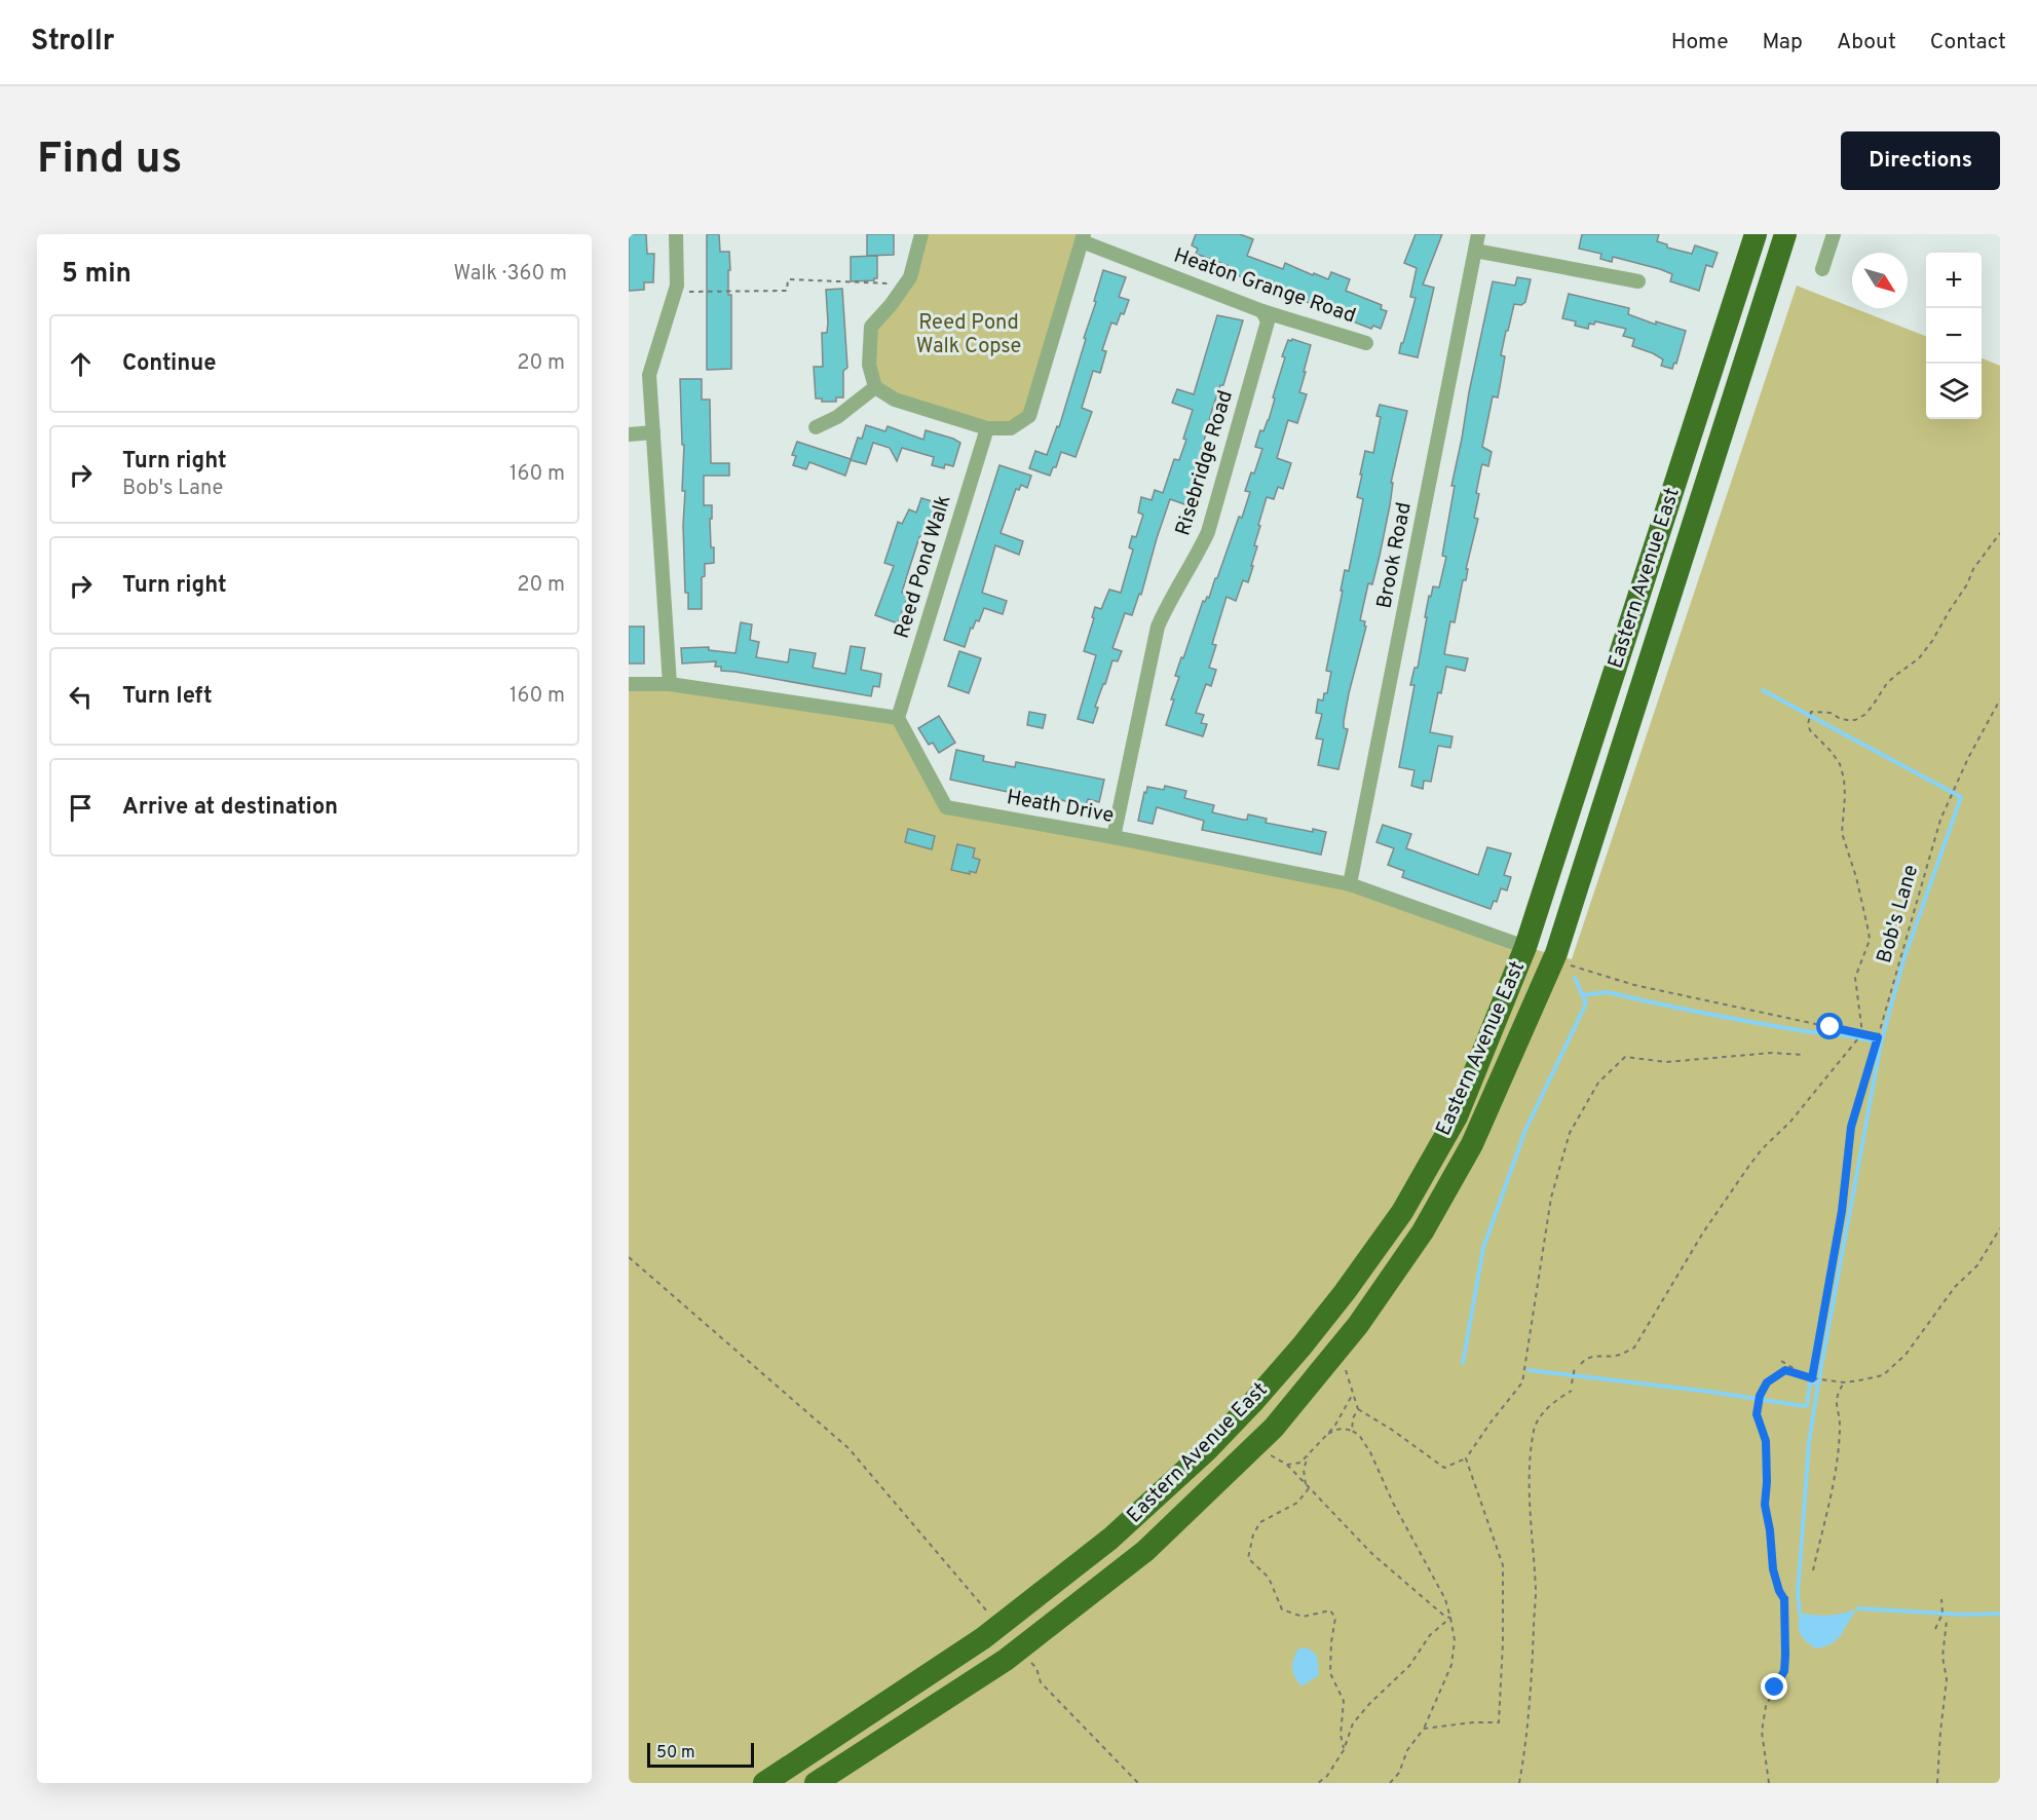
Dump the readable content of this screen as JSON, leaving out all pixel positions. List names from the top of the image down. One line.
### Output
{"streets":{"highway":["Eastern Avenue East"],"street":["Heaton Grange Road","Risebridge Road","Brook Road","Reed Pond Walk","Heath Drive"],"path":["Bob's Lane"]},"crossings":[["Heaton Grange Road","Risebridge Road"],["Risebridge Road","Heath Drive"],["Brook Road","Heath Drive"],["Reed Pond Walk","Heath Drive"],["Eastern Avenue East","Heath Drive"]],"parks":["Reed Pond Walk Copse"],"scale_bar":"50 m","north":"bottom right","page":{"header":"Strollr","nav":["Home","Map","About","Contact"],"buttons":"Directions","title":"Find us","heading":["5 min","Walk · 360 m"],"map_buttons":["+","−"],"list":[["Continue","20 m"],["Turn right","Bob's Lane","160 m"],["Turn right","20 m"],["Turn left","160 m"],"Arrive at destination"],"scale":"50 m"}}
